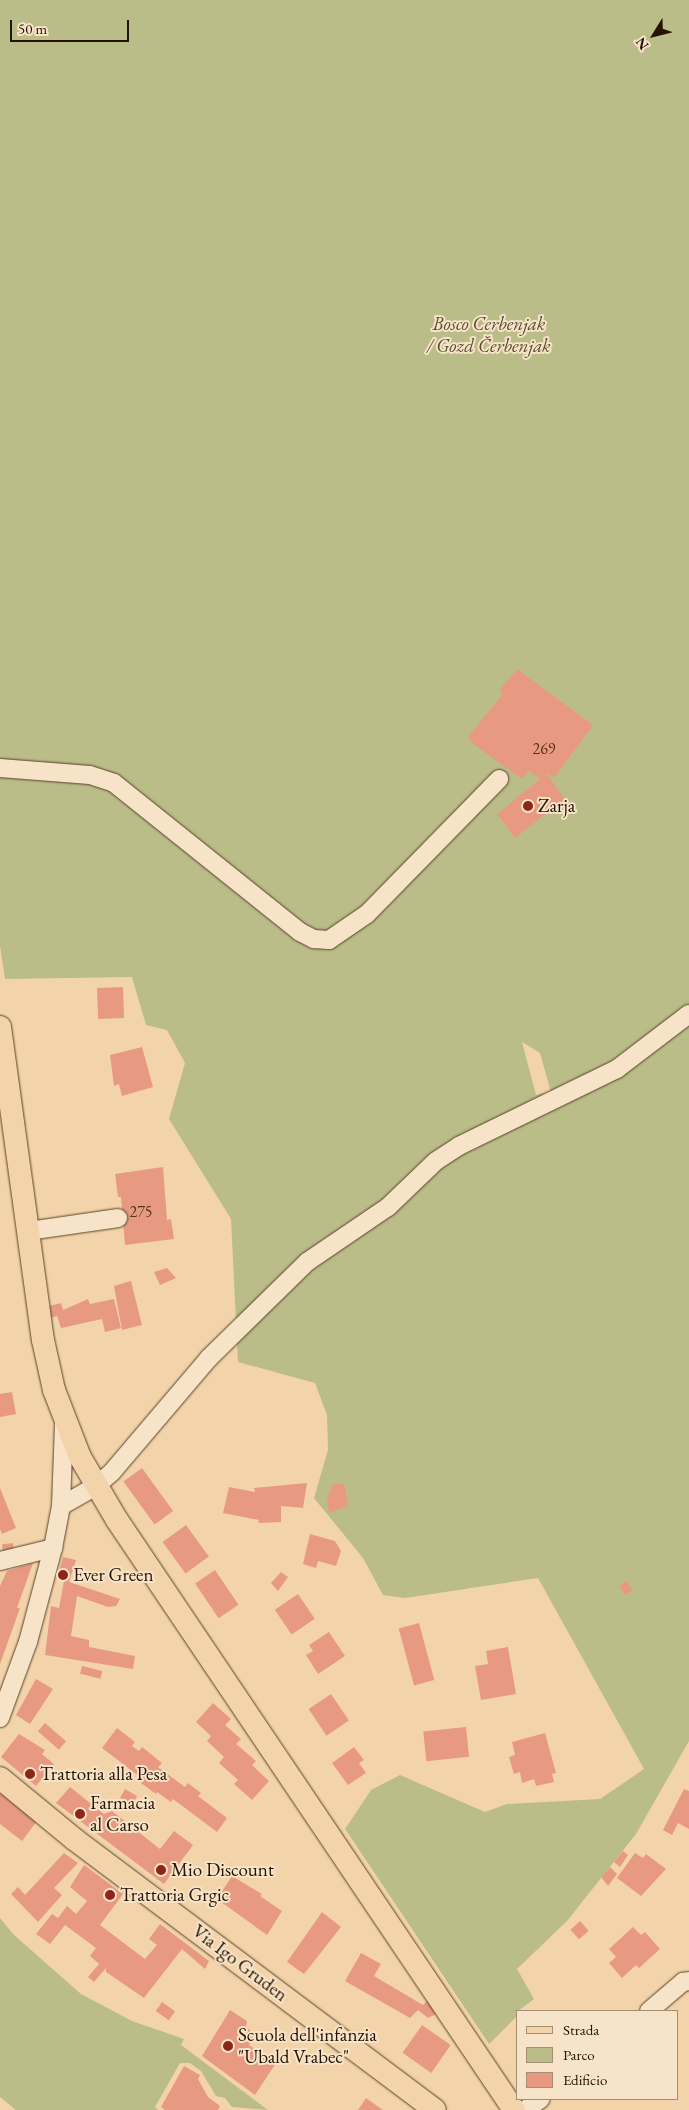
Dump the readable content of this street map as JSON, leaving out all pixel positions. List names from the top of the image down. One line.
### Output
{"streets":{"main road":["Via Igo Gruden"]},"parks":["Bosco Cerbenjak / Gozd Čerbenjak"],"places":["Zarja","Ever Green","Trattoria alla Pesa","Farmacia al Carso","Mio Discount","Trattoria Grgic","Scuola dell'infanzia \"Ubald Vrabec\""],"house_numbers":["269","275"],"legend":["Strada","Parco","Edificio"],"scale_bar":"50 m","north":"bottom left"}
